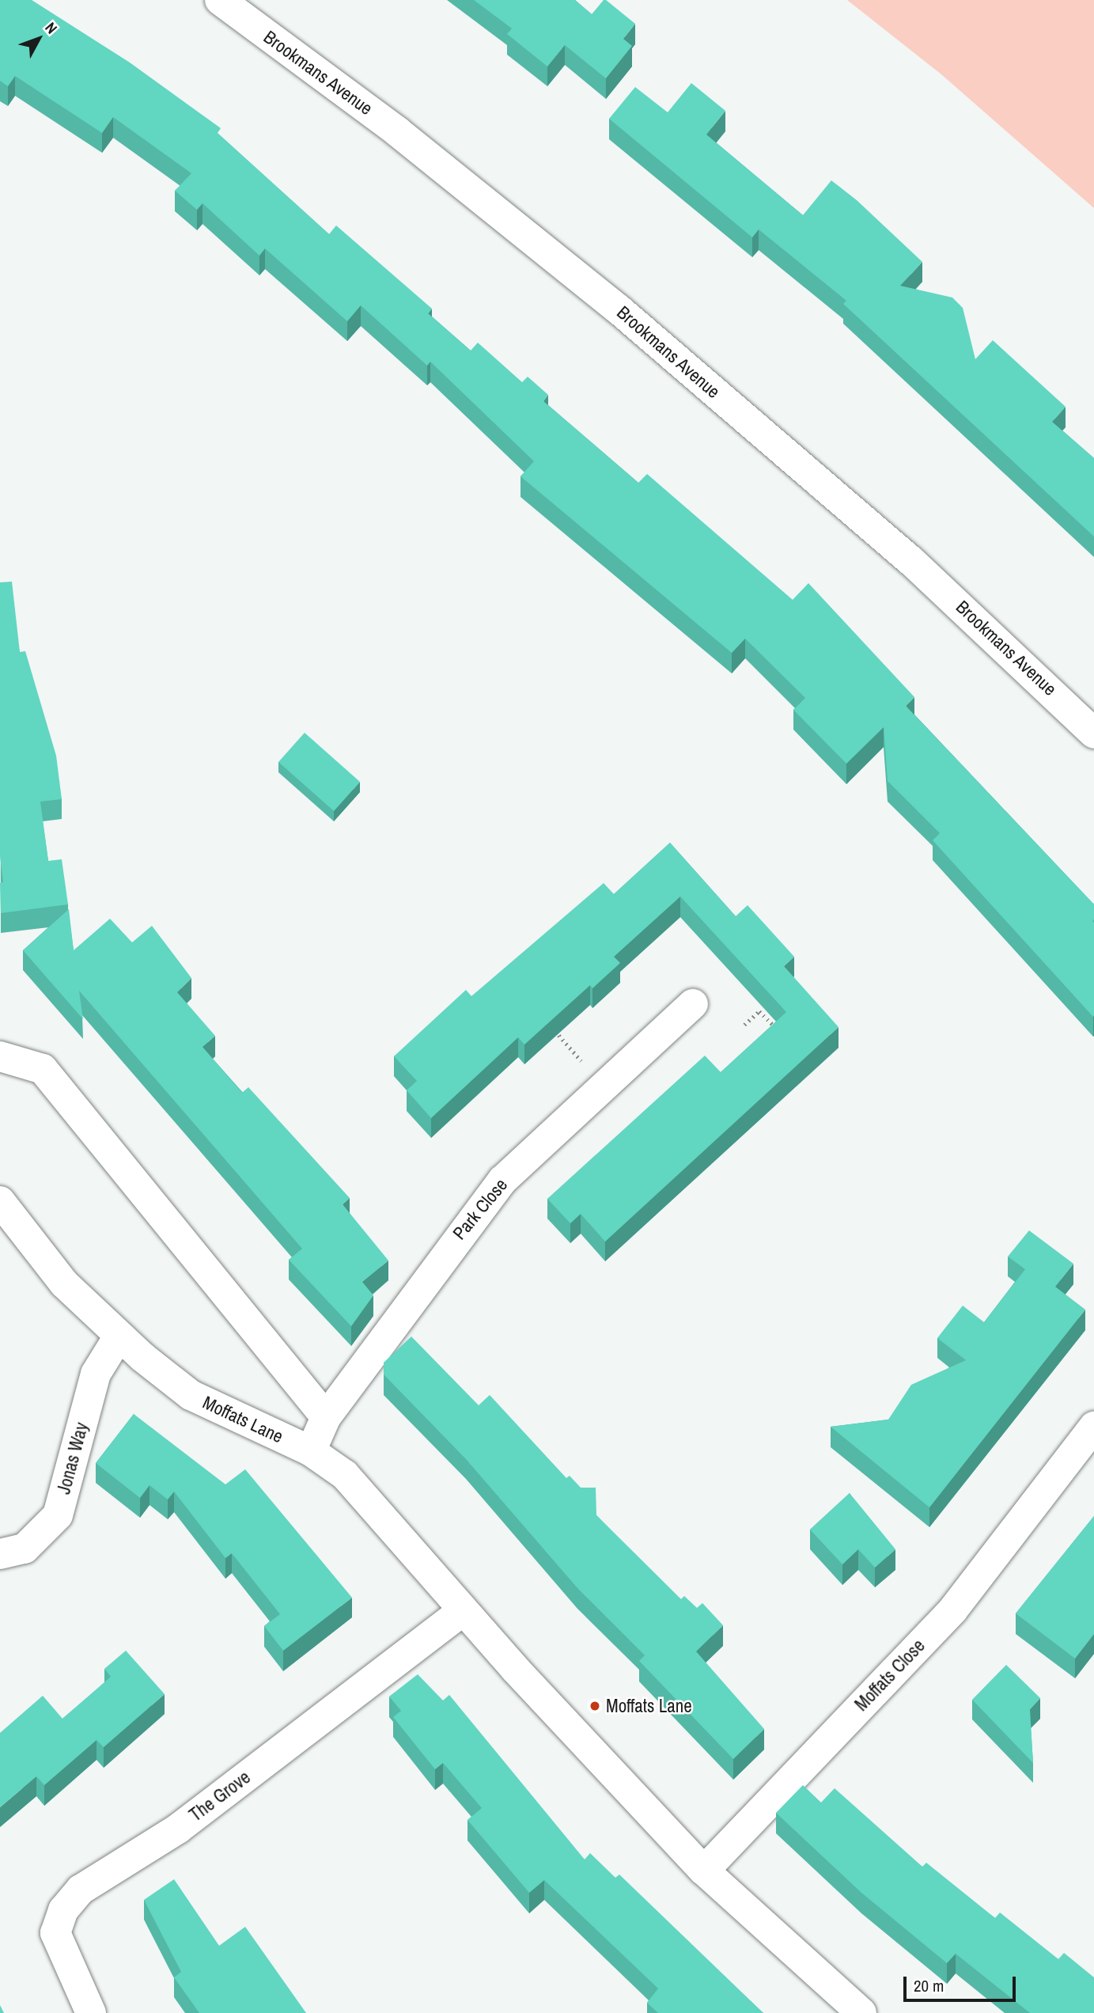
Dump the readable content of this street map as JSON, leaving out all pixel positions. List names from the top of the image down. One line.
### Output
{"streets":{"street":["Brookmans Avenue","Park Close","Moffats Lane","Jonas Way","Moffats Close","The Grove"]},"crossings":[["Park Close","Moffats Lane"],["Moffats Lane","Jonas Way"],["Moffats Lane","Moffats Close"],["Moffats Lane","The Grove"]],"places":["Moffats Lane"],"scale_bar":"20 m","north":"top right"}
